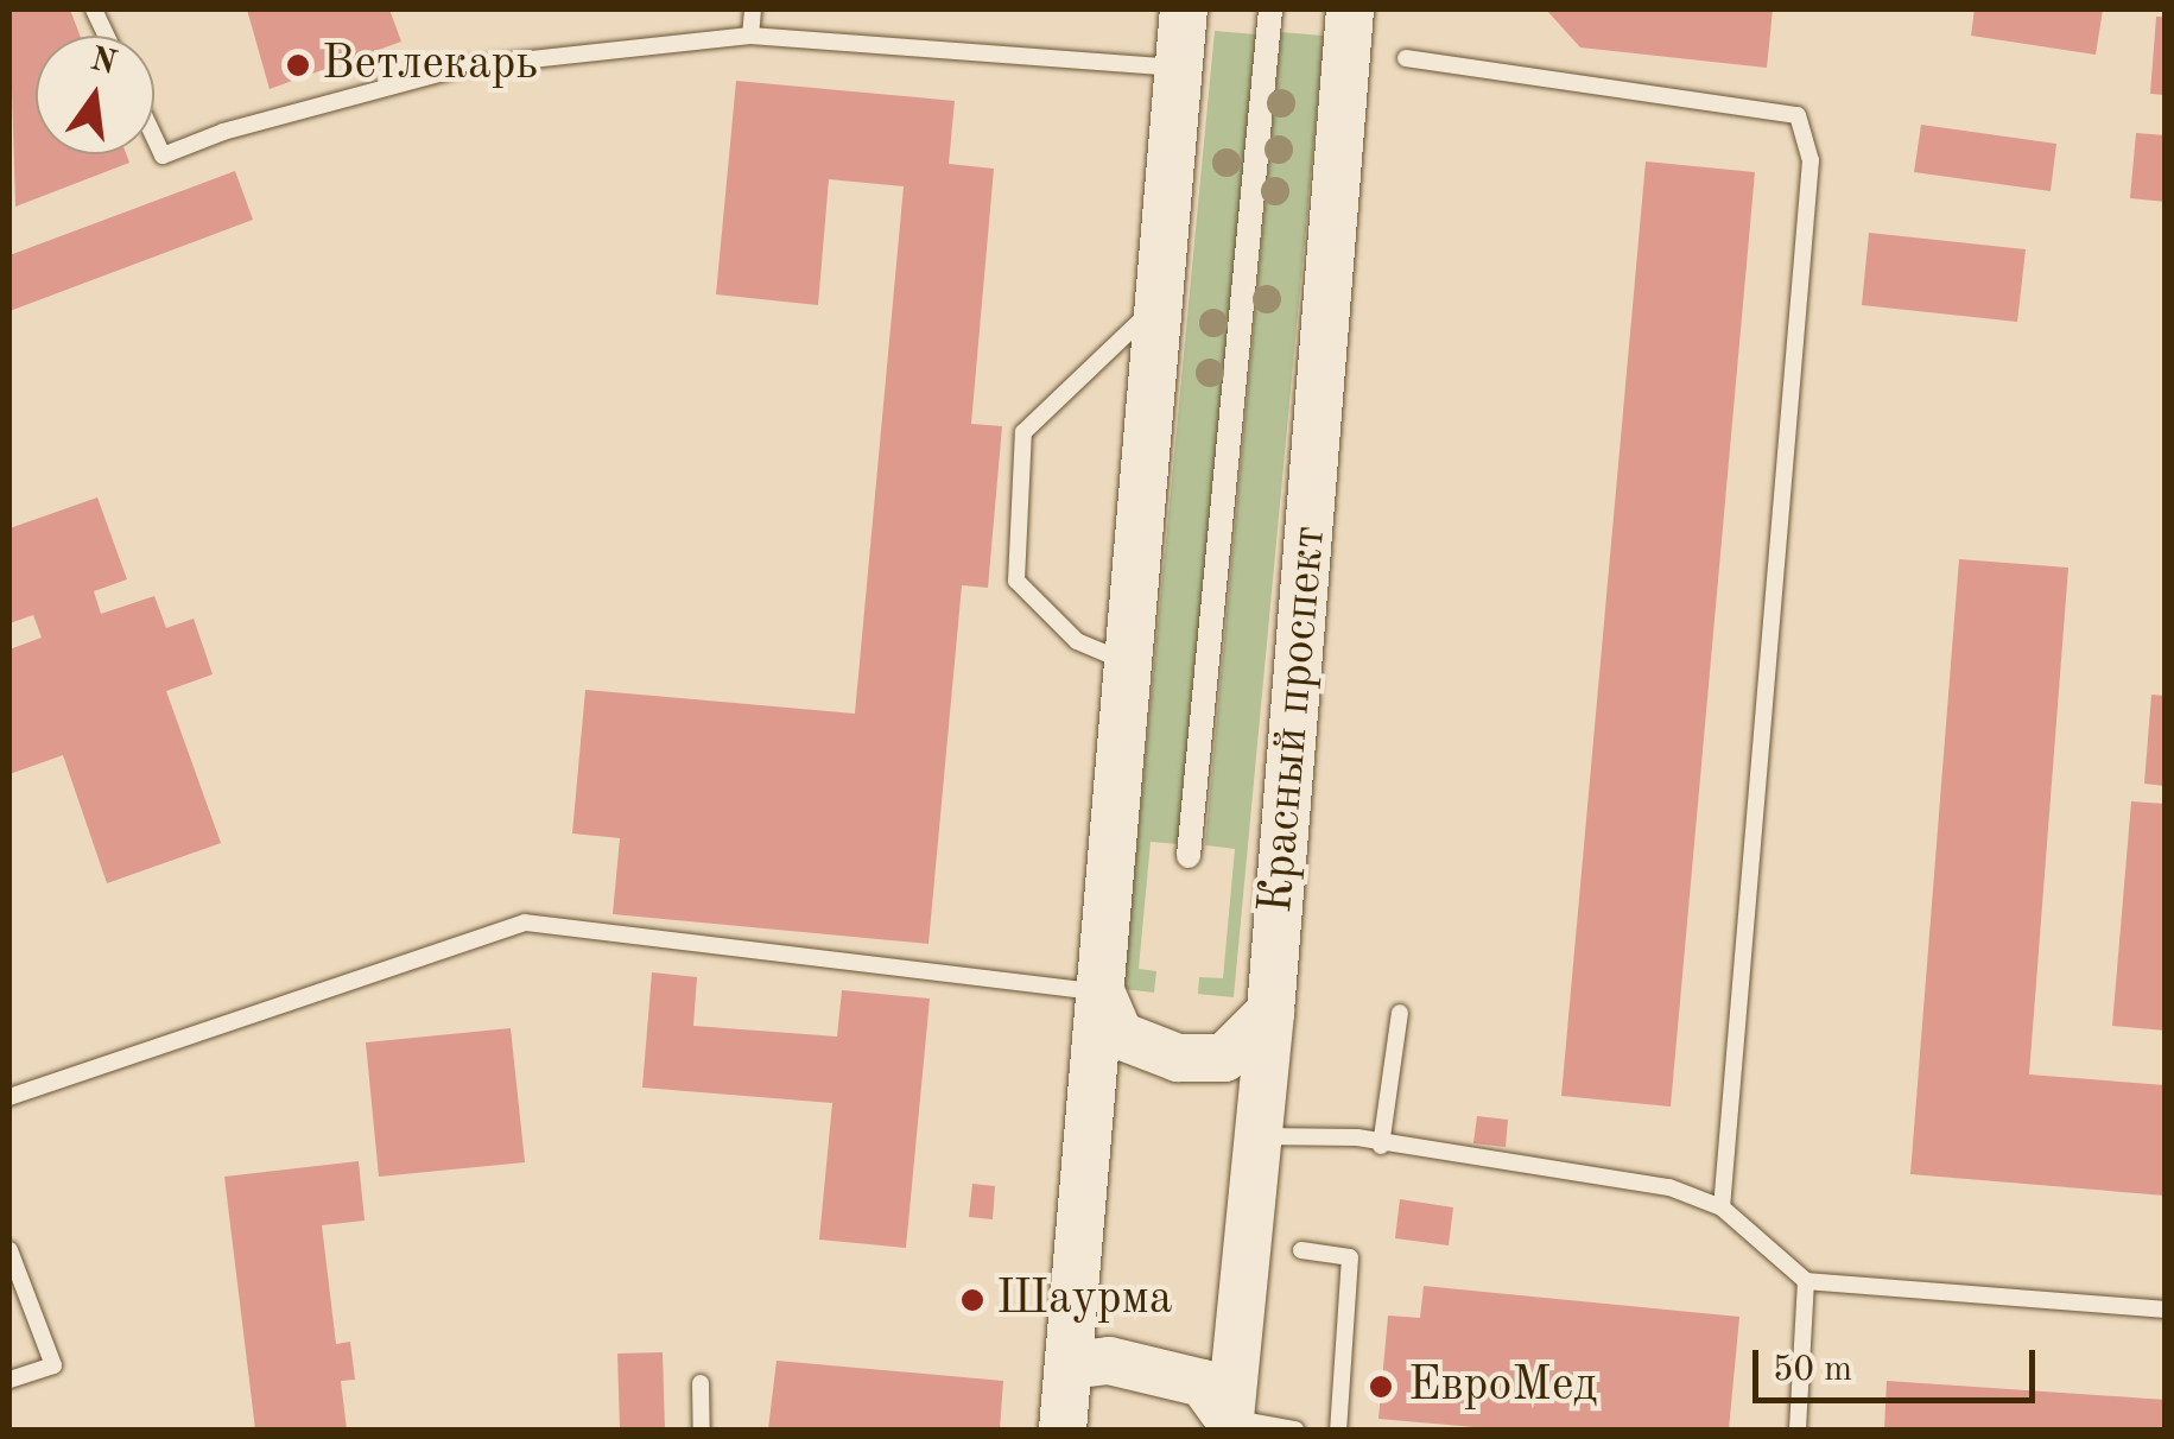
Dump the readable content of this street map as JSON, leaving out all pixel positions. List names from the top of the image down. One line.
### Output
{"streets":{"main road":["Красный проспект"]},"places":["Ветлекарь","Шаурма","ЕвроМед"],"scale_bar":"50 m","north":"top"}
